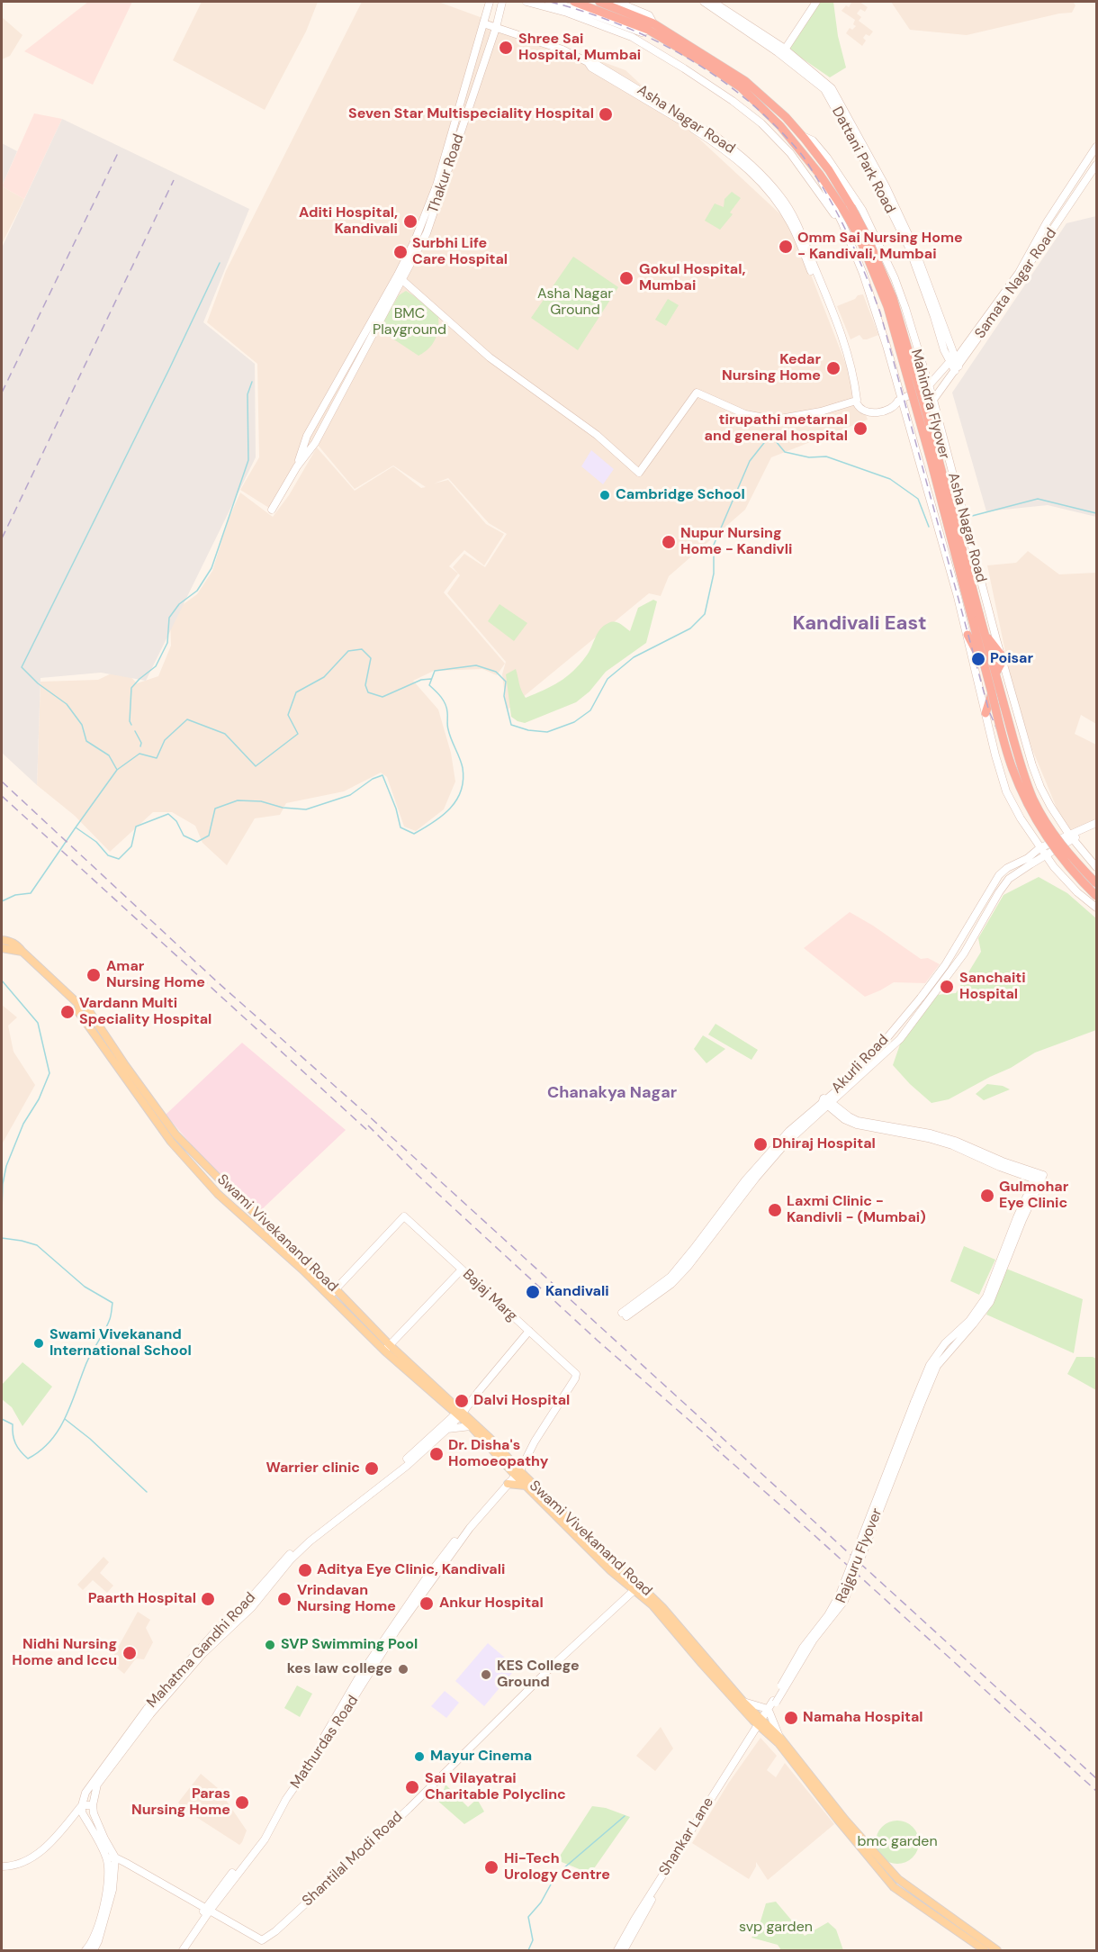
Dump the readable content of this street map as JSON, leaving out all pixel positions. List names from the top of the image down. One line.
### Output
{"streets":{"highway":["Mahindra Flyover"],"main road":["Swami Vivekanand Road"],"street":["Asha Nagar Road","Dattani Park Road","Thakur Road","Samata Nagar Road","Akurli Road","Bajaj Marg","Rajguru Flyover","Mahatma Gandhi Road","Mathurdas Road","Shankar Lane","Shantilal Modi Road"]},"crossings":[["Asha Nagar Road","Thakur Road"],["Asha Nagar Road","Samata Nagar Road"],["Asha Nagar Road","Mahindra Flyover"],["Asha Nagar Road","Akurli Road"],["Dattani Park Road","Samata Nagar Road"],["Akurli Road","Rajguru Flyover"],["Swami Vivekanand Road","Bajaj Marg"],["Swami Vivekanand Road","Rajguru Flyover"],["Swami Vivekanand Road","Mahatma Gandhi Road"],["Swami Vivekanand Road","Mathurdas Road"],["Swami Vivekanand Road","Shankar Lane"],["Swami Vivekanand Road","Shantilal Modi Road"],["Bajaj Marg","Mahatma Gandhi Road"],["Bajaj Marg","Mathurdas Road"],["Rajguru Flyover","Shankar Lane"],["Mathurdas Road","Shantilal Modi Road"]],"districts":["Kandivali East","Chanakya Nagar"],"parks":["Asha Nagar Ground","BMC Playground","bmc garden","svp garden"],"places":["Shree Sai Hospital, Mumbai","Seven Star Multispeciality Hospital","Aditi Hospital, Kandivali","Omm Sai Nursing Home - Kandivali, Mumbai","Surbhi Life Care Hospital","Gokul Hospital, Mumbai","Kedar Nursing Home","tirupathi metarnal and general hospital","Cambridge School","Nupur Nursing Home - Kandivli","Poisar","Amar Nursing Home","Sanchaiti Hospital","Vardann Multi Speciality Hospital","Dhiraj Hospital","Gulmohar Eye Clinic","Laxmi Clinic - Kandivli - (Mumbai)","Kandivali","Swami Vivekanand International School","Dalvi Hospital","Dr. Disha's Homoeopathy","Warrier clinic","Aditya Eye Clinic, Kandivali","Paarth Hospital","Vrindavan Nursing Home","Ankur Hospital","SVP Swimming Pool","Nidhi Nursing Home and Iccu","kes law college","KES College Ground","Namaha Hospital","Mayur Cinema","Sai Vilayatrai Charitable Polyclinc","Paras Nursing Home","Hi-Tech Urology Centre"]}
